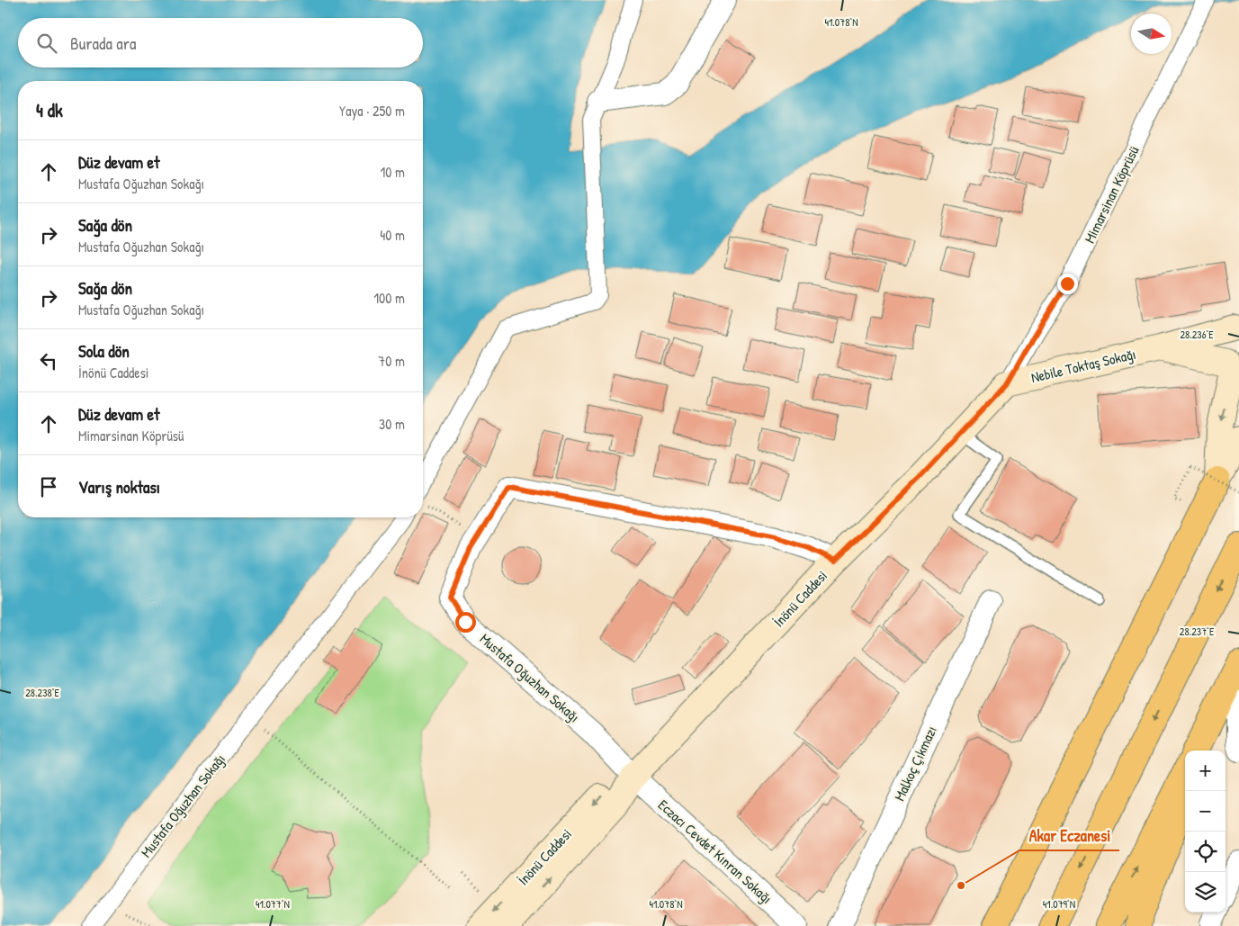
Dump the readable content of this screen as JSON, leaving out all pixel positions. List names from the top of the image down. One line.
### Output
{"streets":{"main road":["Nebile Toktaş Sokağı","İnönü Caddesi"],"street":["Mimarsinan Köprüsü","Mustafa Oğuzhan Sokağı","Malkoç Çıkmazı","Eczacı Cevdet Kınran Sokağı"]},"crossings":[["Mimarsinan Köprüsü","Nebile Toktaş Sokağı"],["Mimarsinan Köprüsü","İnönü Caddesi"],["Nebile Toktaş Sokağı","İnönü Caddesi"],["İnönü Caddesi","Mustafa Oğuzhan Sokağı"],["İnönü Caddesi","Eczacı Cevdet Kınran Sokağı"],["Mustafa Oğuzhan Sokağı","Eczacı Cevdet Kınran Sokağı"]],"places":["Akar Eczanesi"],"north":"right","page":{"search":"Burada ara","heading":["4 dk","Yaya · 250 m"],"list":[["Düz devam et","Mustafa Oğuzhan Sokağı","10 m"],["Sağa dön","Mustafa Oğuzhan Sokağı","40 m"],["Sağa dön","Mustafa Oğuzhan Sokağı","100 m"],["Sola dön","İnönü Caddesi","70 m"],["Düz devam et","Mimarsinan Köprüsü","30 m"],"Varış noktası"],"map_buttons":["+","−"]},"coordinates":["41.078°N","28.236°E","28.237°E","28.238°E","41.077°N","41.079°N"]}
